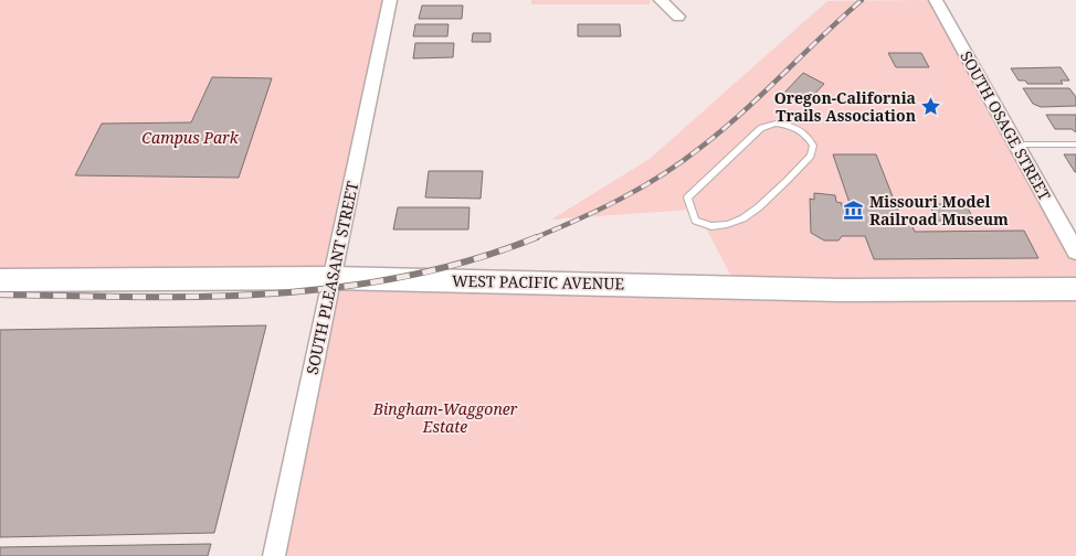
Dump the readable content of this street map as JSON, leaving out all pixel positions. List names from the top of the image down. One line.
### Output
{"streets":{"street":["SOUTH OSAGE STREET","SOUTH PLEASANT STREET","WEST PACIFIC AVENUE"]},"crossings":[["SOUTH PLEASANT STREET","WEST PACIFIC AVENUE"]],"parks":["Campus Park","Bingham-Waggoner Estate"],"places":{"place":["Oregon-California Trails Association"],"museum":["Missouri Model Railroad Museum"]}}
